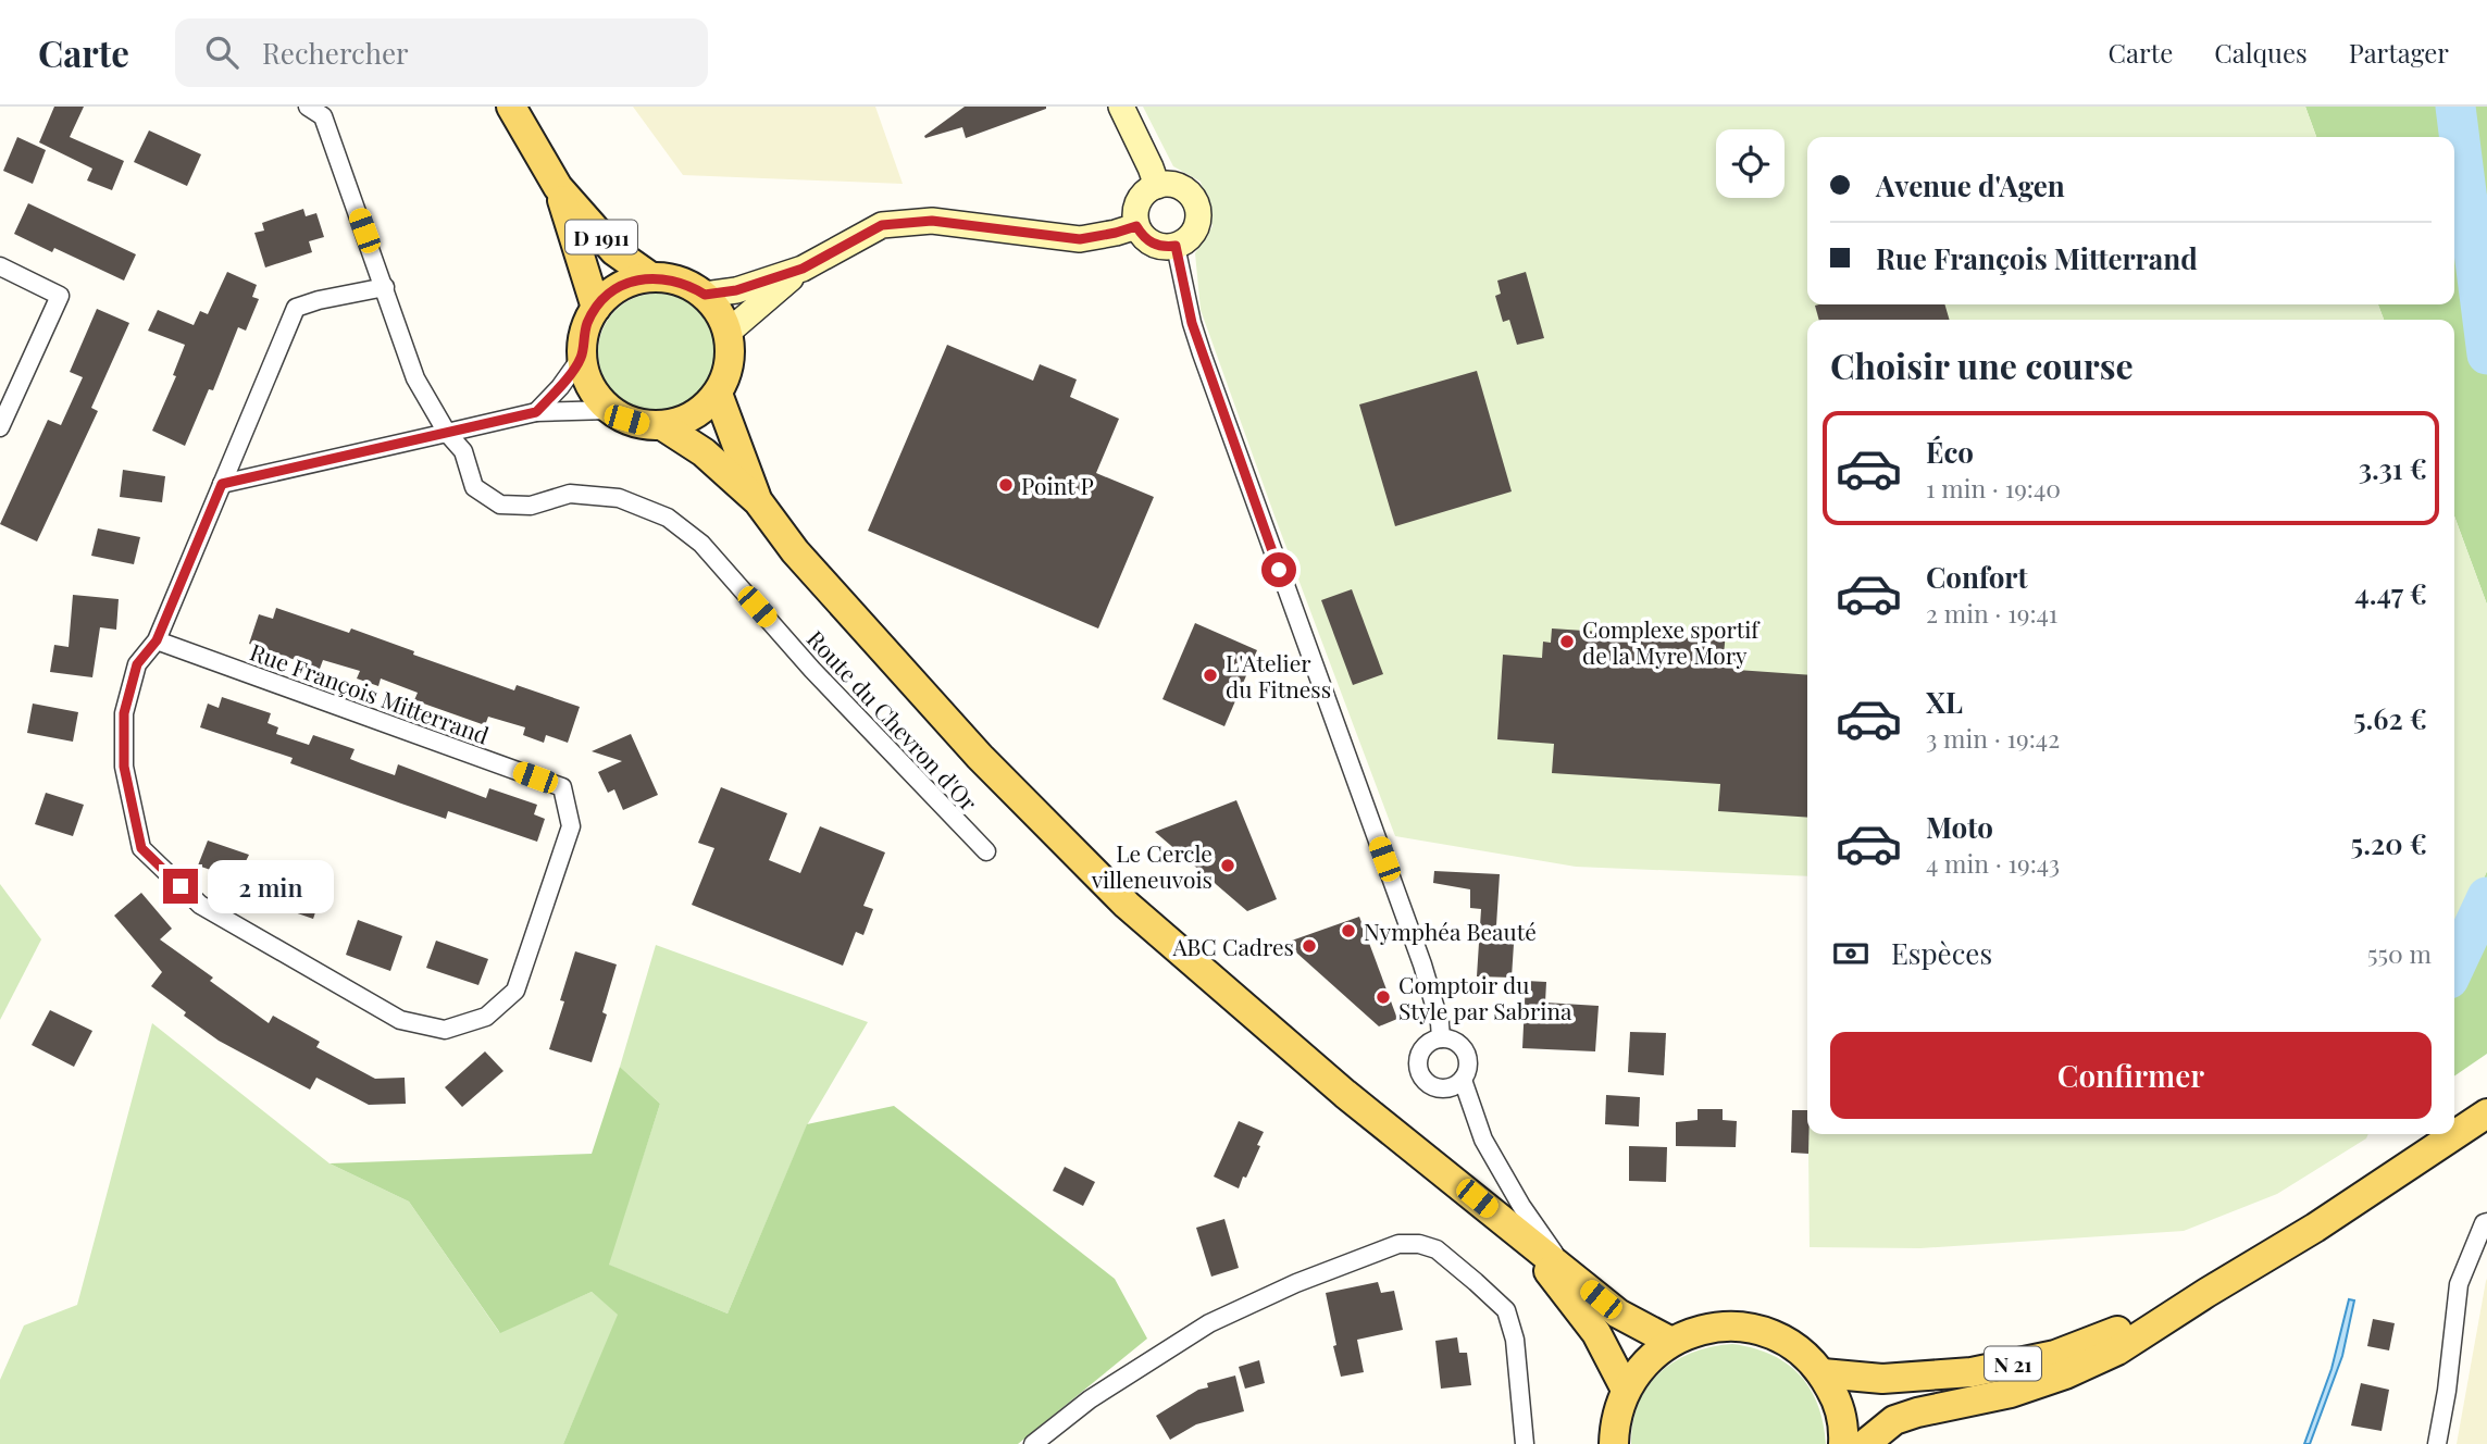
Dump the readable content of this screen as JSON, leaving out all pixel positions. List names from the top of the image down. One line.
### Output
{"streets":{"main road":["D 1911","N 21"],"street":["Rue François Mitterrand","Route du Chevron d'Or"]},"crossings":[["Rue François Mitterrand","Route du Chevron d'Or"]],"places":["Point P","Complexe sportif de la Myre Mory","L'Atelier du Fitness","Le Cercle villeneuvois","Nymphéa Beauté","ABC Cadres","Comptoir du Style par Sabrina"],"page":{"header":"Carte","search":"Rechercher","nav":["Carte","Calques","Partager"],"banner":["Avenue d'Agen","Rue François Mitterrand"],"heading":"Choisir une course","list":[{"name":"Éco","note":"1 min · 19:40","value":"3.31 €"},{"name":"Confort","note":"2 min · 19:41","value":"4.47 €"},{"name":"XL","note":"3 min · 19:42","value":"5.62 €"},{"name":"Moto","note":"4 min · 19:43","value":"5.20 €"}],"bubble":"2 min","pay":["Espèces","550 m"],"buttons":"Confirmer"}}
